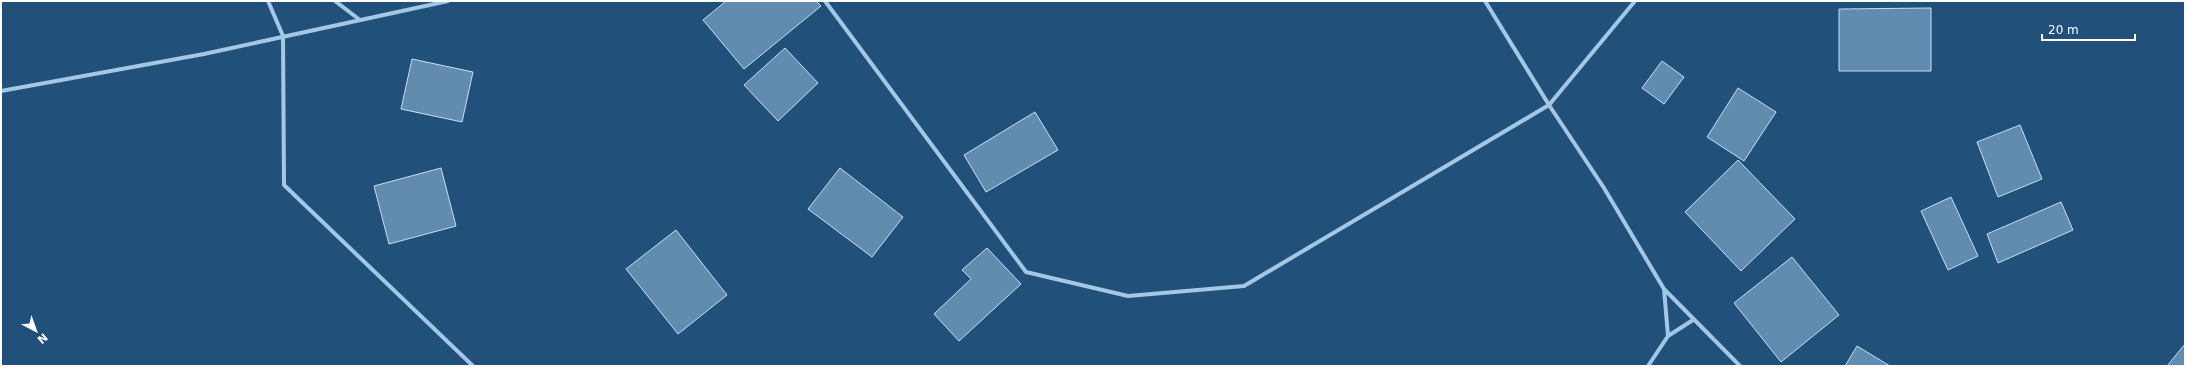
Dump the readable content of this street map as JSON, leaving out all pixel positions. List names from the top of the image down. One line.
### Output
{"scale_bar":"20 m","north":"bottom right"}
